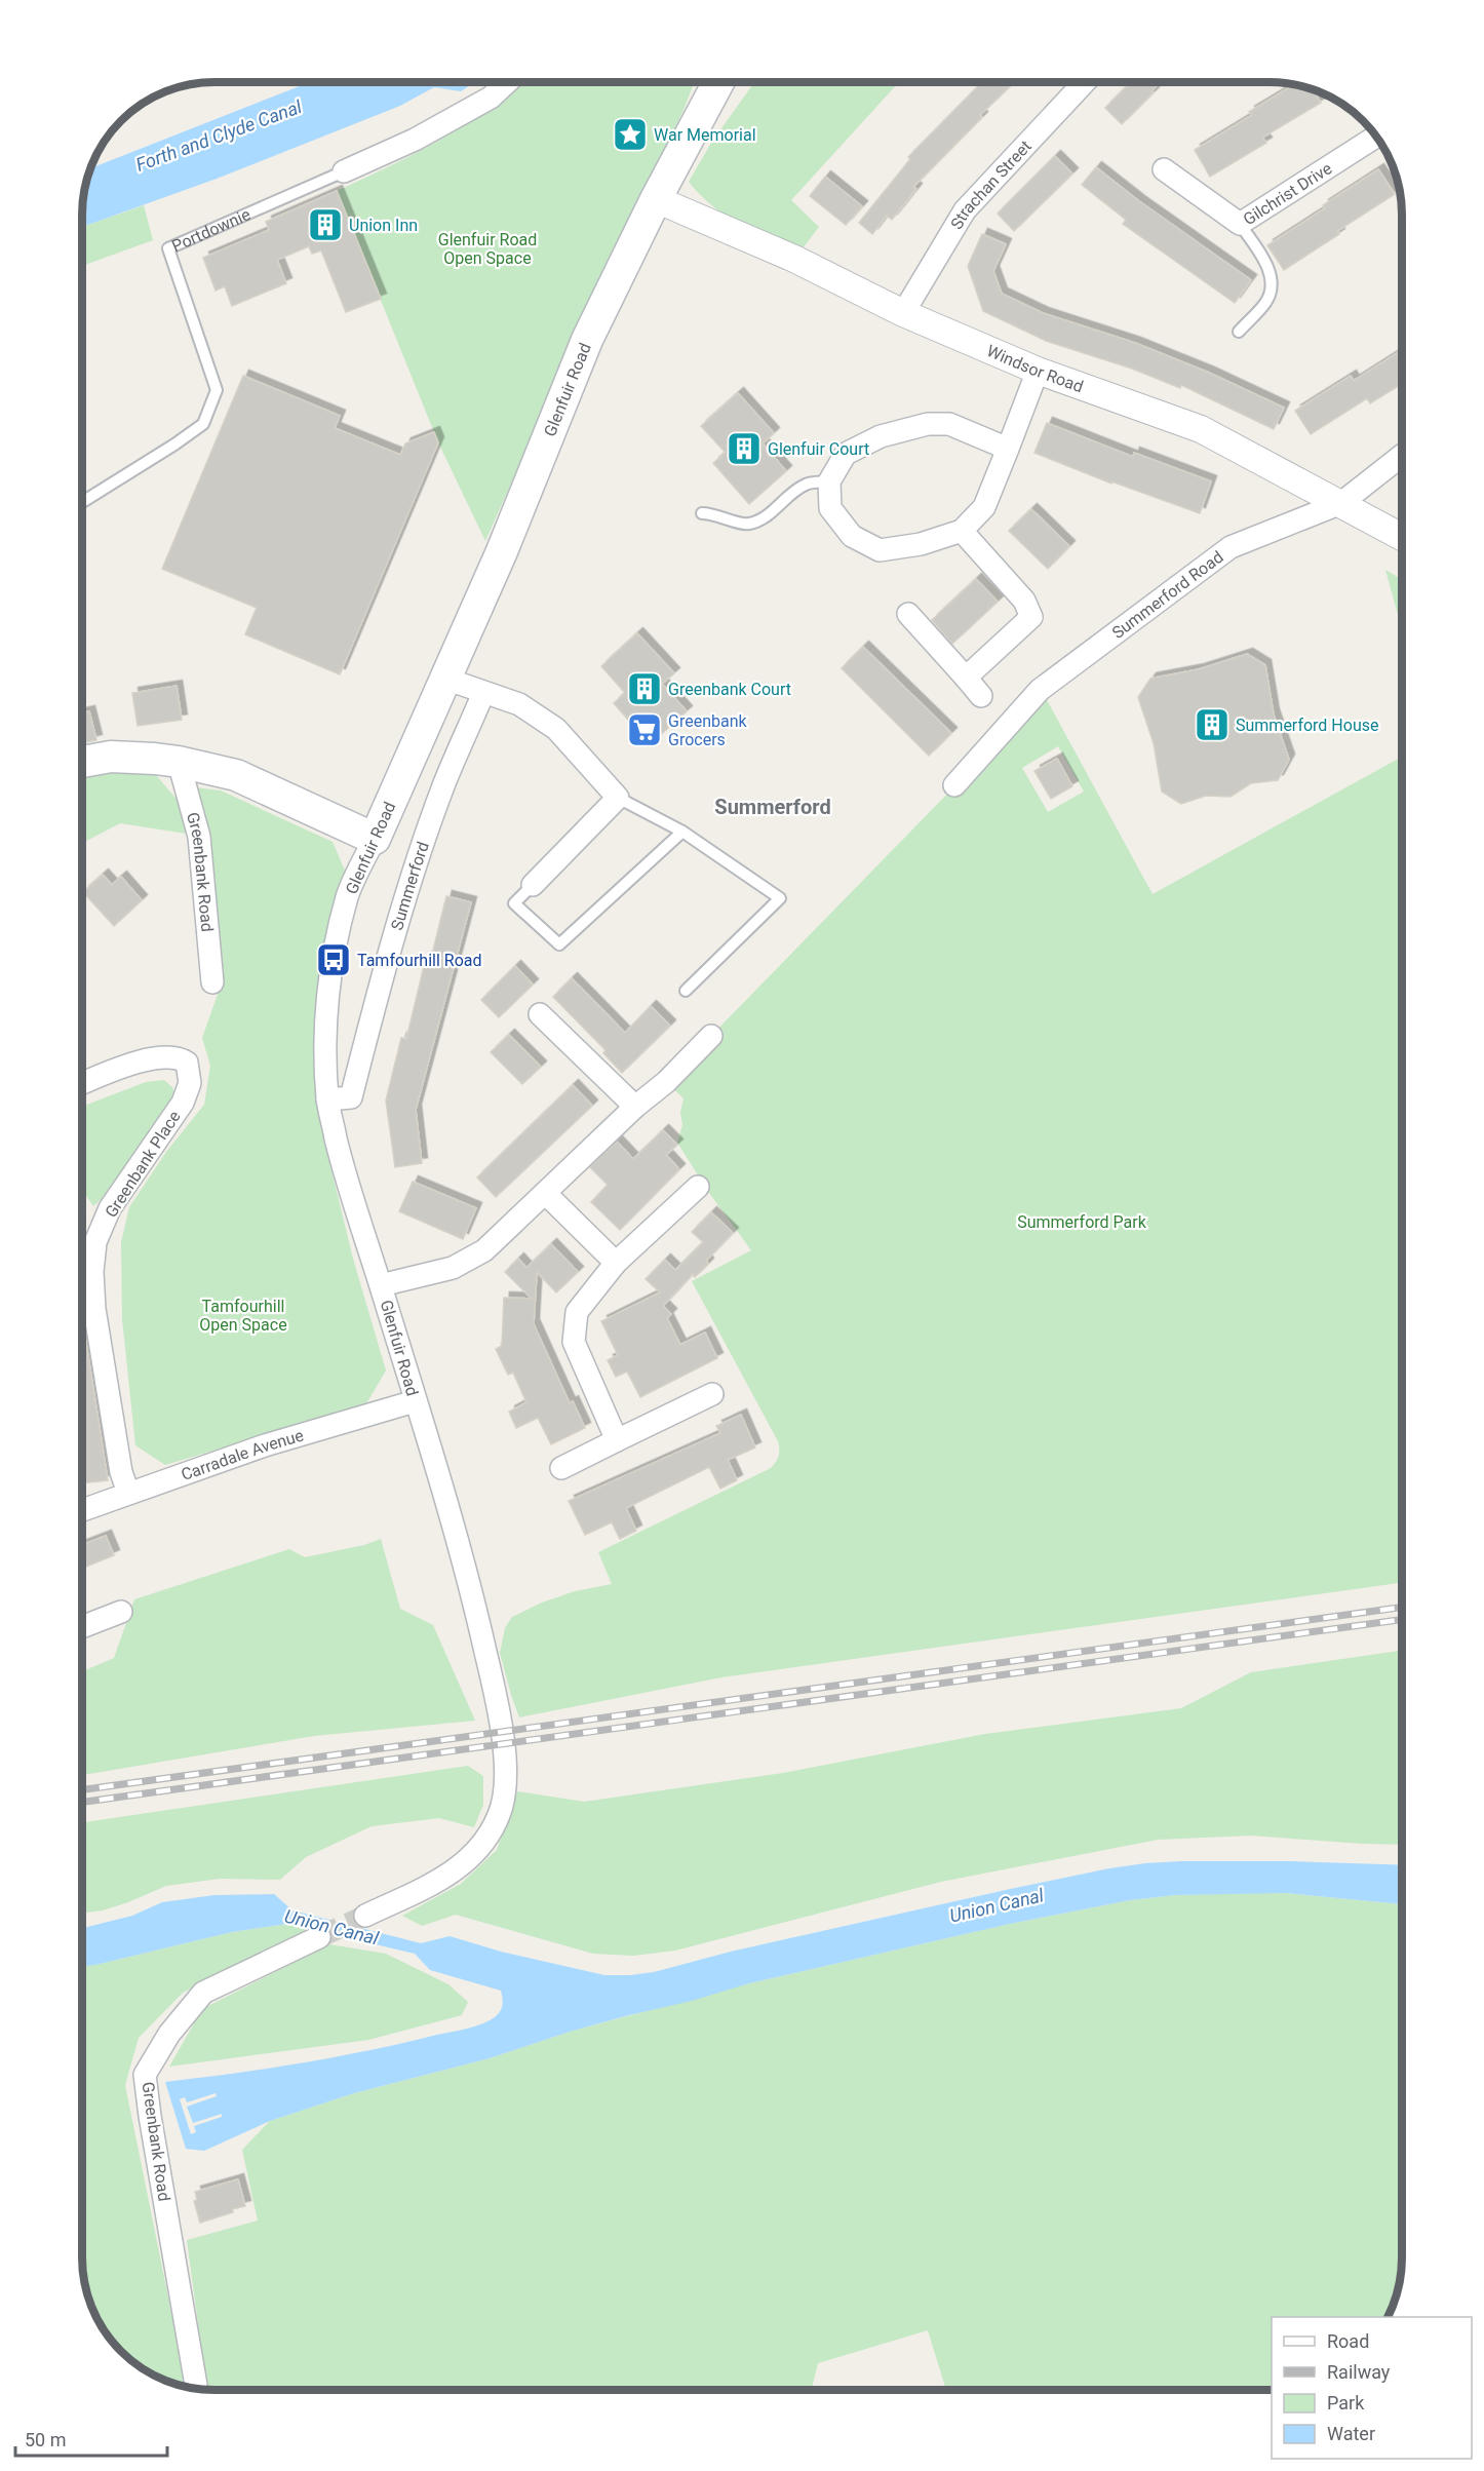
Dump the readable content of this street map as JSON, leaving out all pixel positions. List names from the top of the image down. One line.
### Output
{"streets":{"main road":["Glenfuir Road"],"street":["Strachan Street","Gilchrist Drive","Portdownie","Windsor Road","Summerford Road","Greenbank Road","Summerford","Greenbank Place","Carradale Avenue"]},"crossings":[["Strachan Street","Windsor Road"],["Windsor Road","Glenfuir Road"],["Windsor Road","Summerford Road"],["Glenfuir Road","Summerford"],["Glenfuir Road","Carradale Avenue"],["Greenbank Place","Carradale Avenue"]],"districts":["Summerford"],"water":["Forth and Clyde Canal","Union Canal"],"parks":["Glenfuir Road Open Space","Summerford Park","Tamfourhill Open Space"],"places":{"place":["War Memorial"],"building":["Union Inn","Glenfuir Court","Greenbank Court","Summerford House"],"supermarket":["Greenbank Grocers"],"bus stop":["Tamfourhill Road"]},"legend":["Road","Railway","Park","Water"],"scale_bar":"50 m"}
